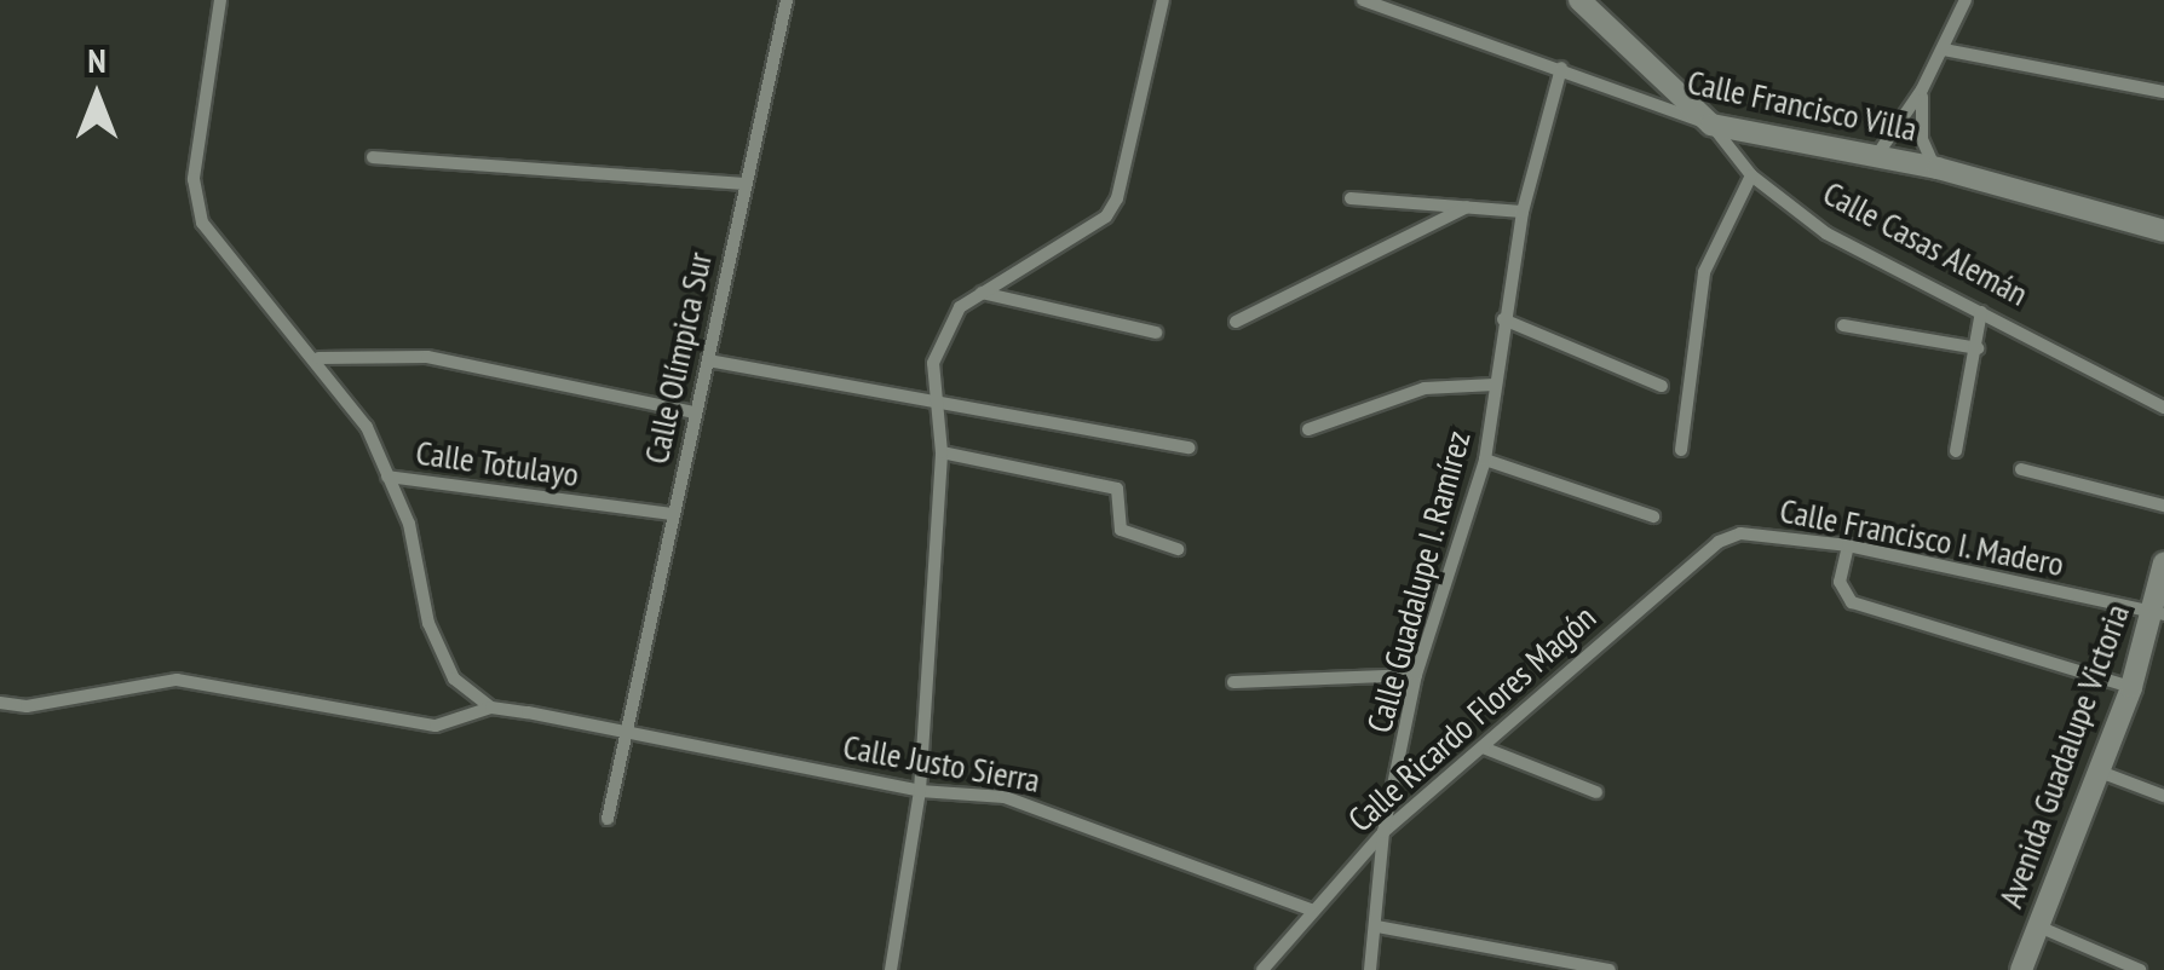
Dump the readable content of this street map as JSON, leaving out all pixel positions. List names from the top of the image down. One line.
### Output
{"streets":{"street":["Calle Francisco Villa","Calle Casas Alemán","Calle Olímpica Sur","Calle Totulayo","Calle Francisco I. Madero","Calle Guadalupe I. Ramírez","Calle Ricardo Flores Magón","Avenida Guadalupe Victoria","Calle Justo Sierra"]},"crossings":[["Calle Francisco Villa","Calle Casas Alemán"],["Calle Francisco Villa","Calle Guadalupe I. Ramírez"],["Calle Olímpica Sur","Calle Totulayo"],["Calle Olímpica Sur","Calle Justo Sierra"],["Calle Francisco I. Madero","Calle Ricardo Flores Magón"],["Calle Francisco I. Madero","Avenida Guadalupe Victoria"],["Calle Guadalupe I. Ramírez","Calle Ricardo Flores Magón"],["Calle Ricardo Flores Magón","Calle Justo Sierra"]],"north":"top"}
